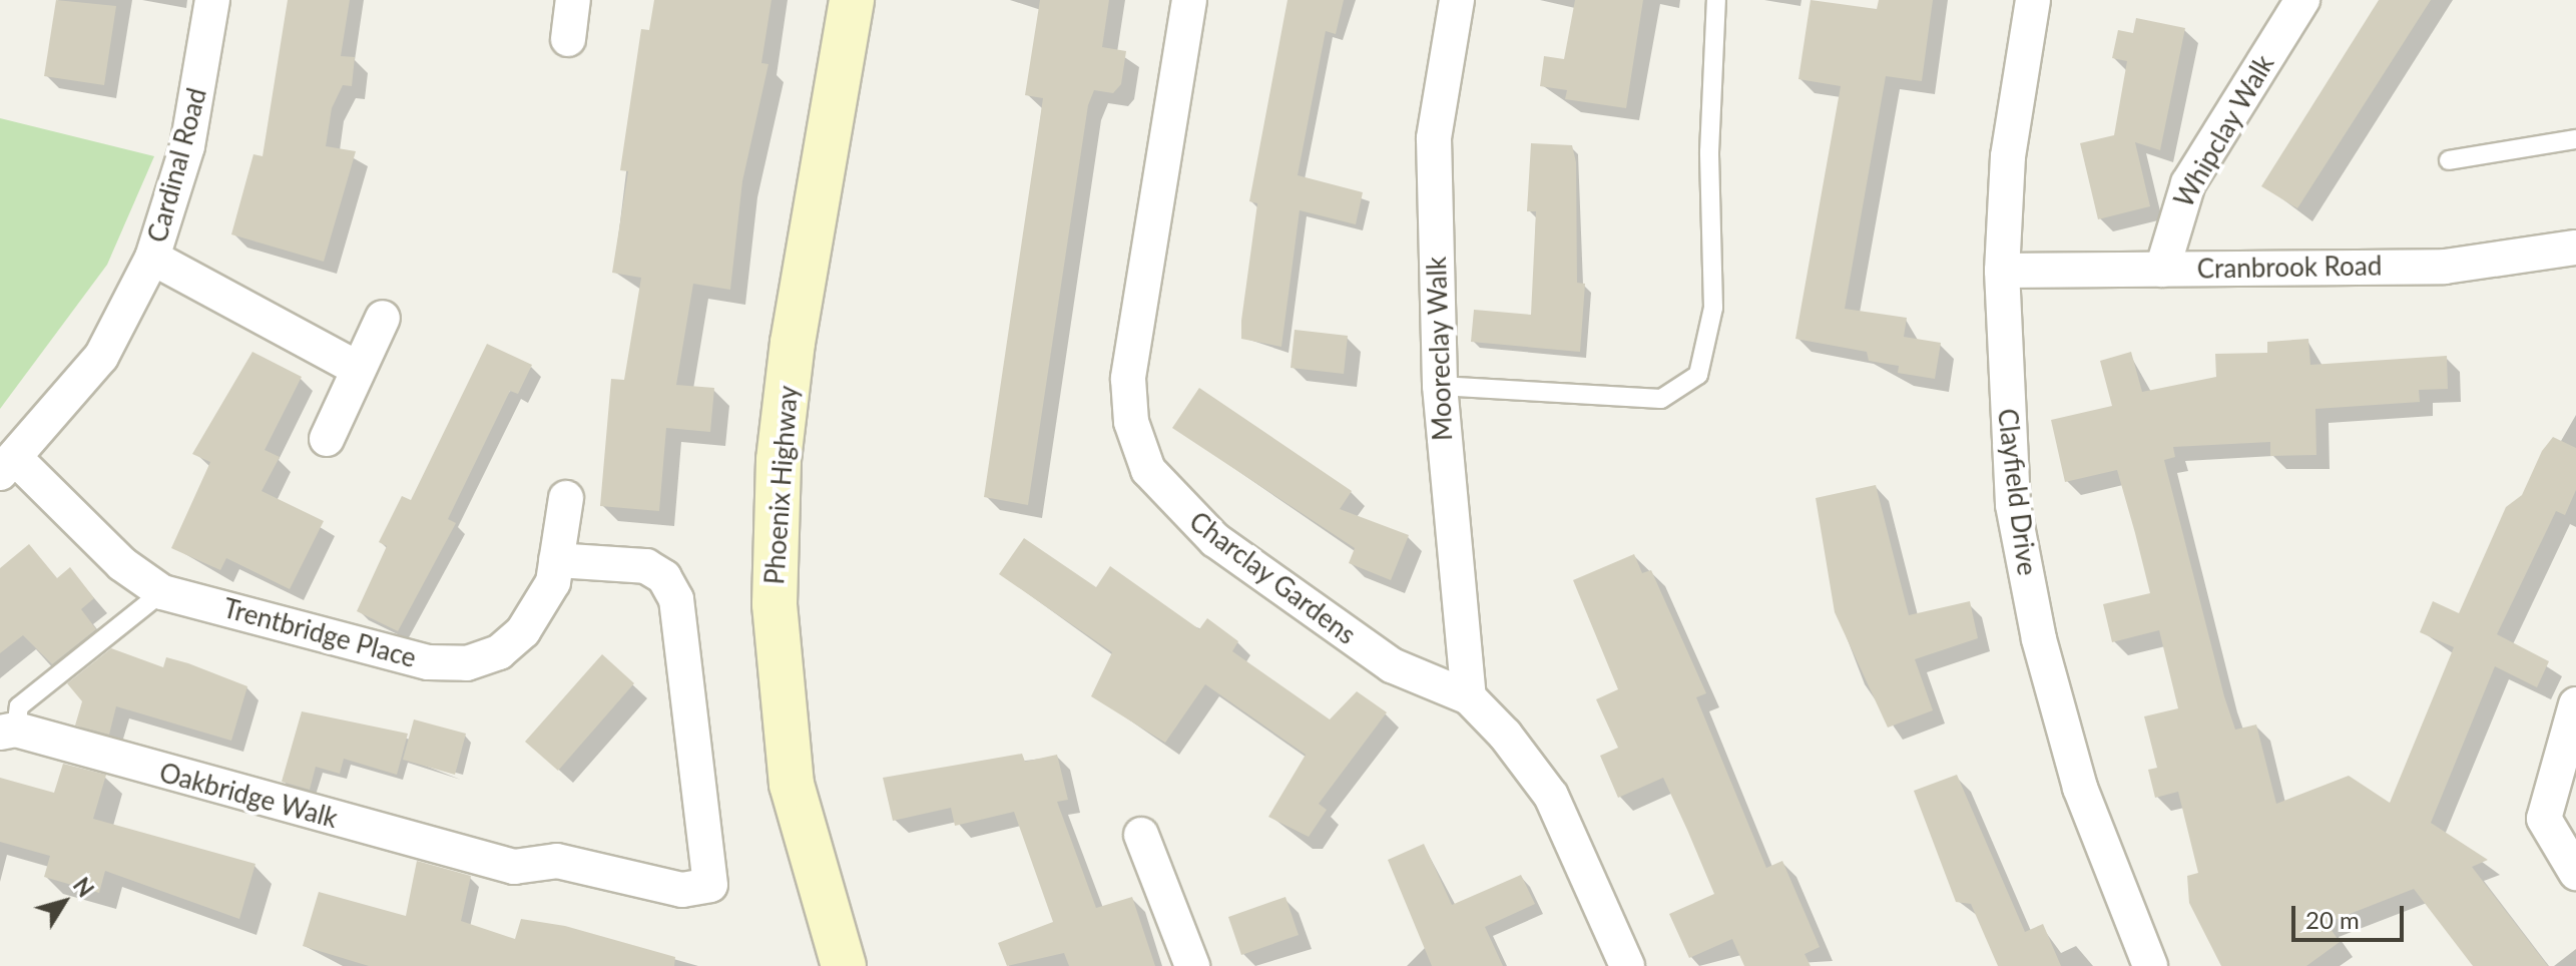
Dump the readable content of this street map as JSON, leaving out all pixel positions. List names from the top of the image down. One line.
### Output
{"streets":{"main road":["Phoenix Highway"],"street":["Whipclay Walk","Cardinal Road","Cranbrook Road","Mooreclay Walk","Clayfield Drive","Charclay Gardens","Trentbridge Place","Oakbridge Walk"]},"crossings":[["Whipclay Walk","Cranbrook Road"],["Cardinal Road","Trentbridge Place"],["Cranbrook Road","Clayfield Drive"],["Mooreclay Walk","Charclay Gardens"],["Trentbridge Place","Oakbridge Walk"]],"scale_bar":"20 m","north":"top right"}
